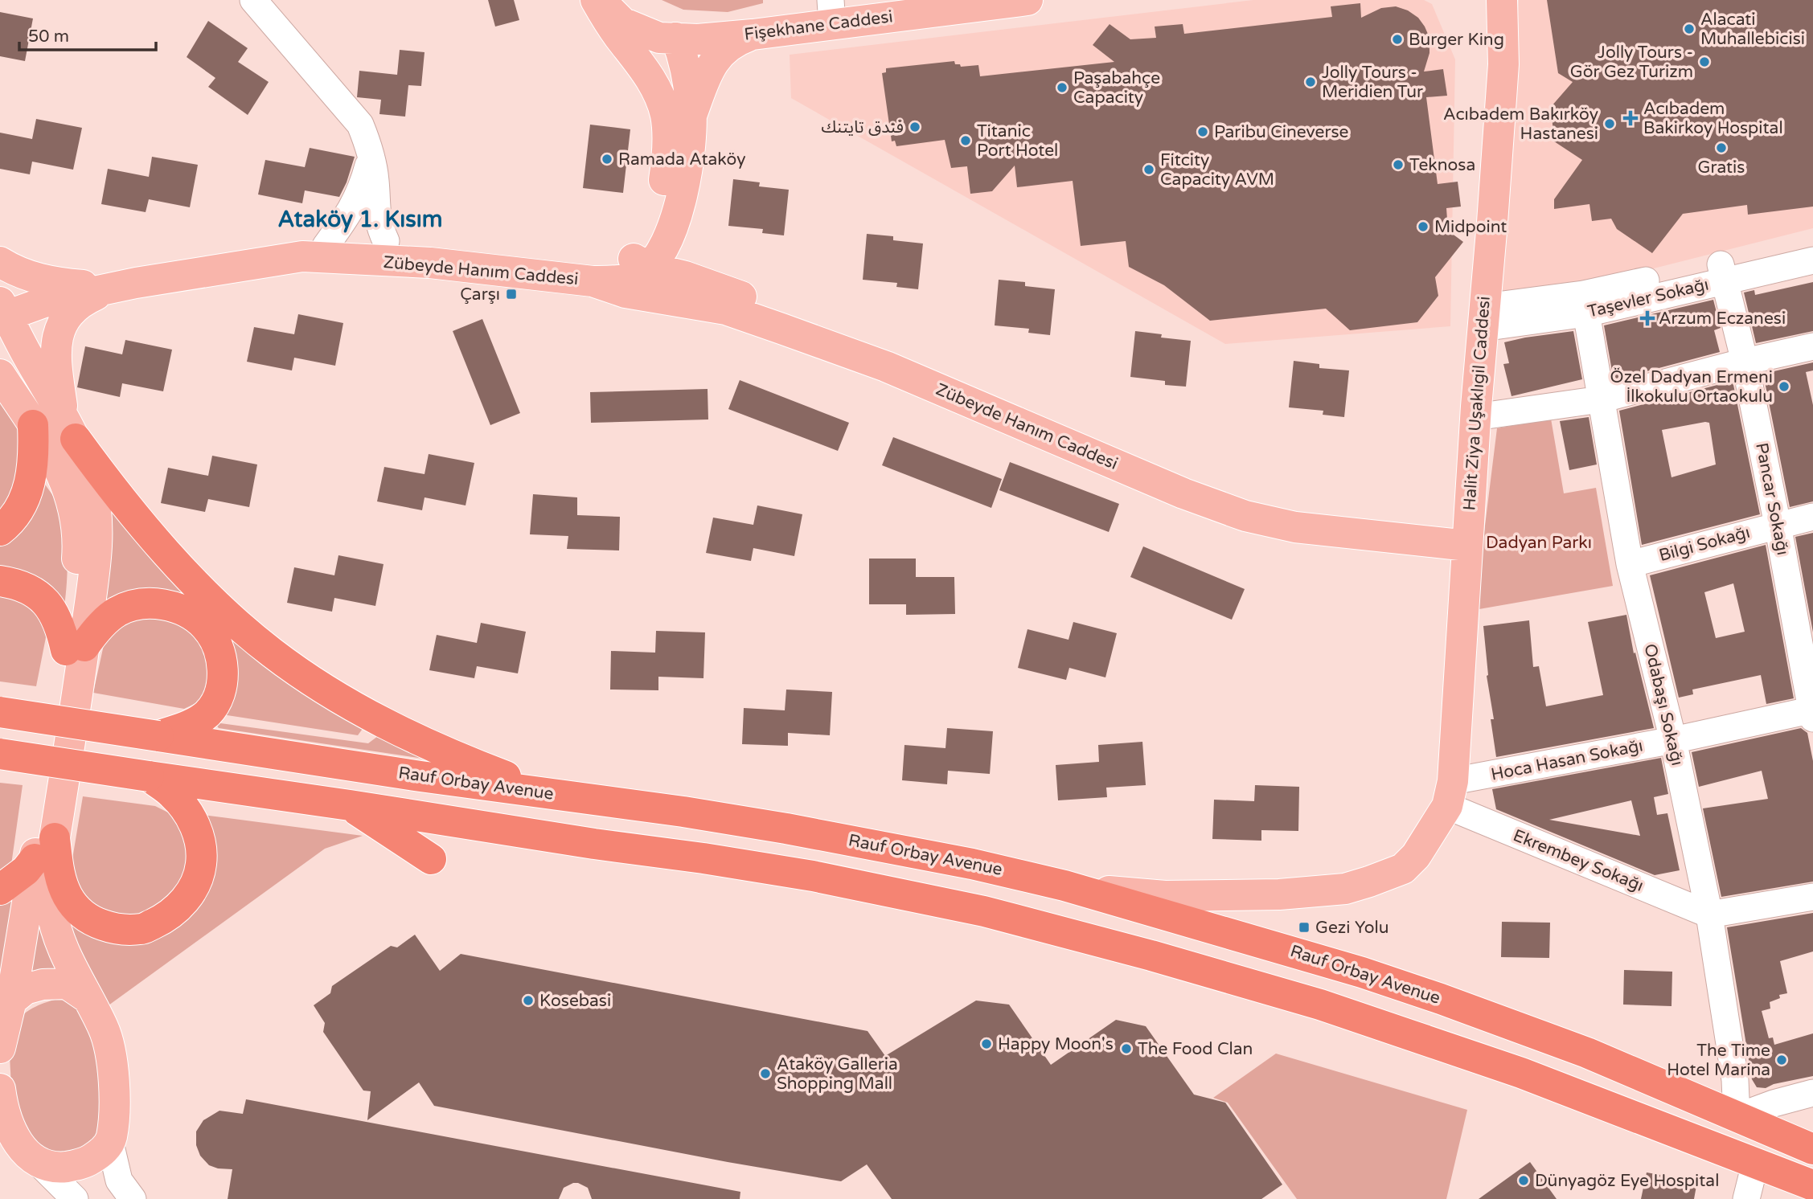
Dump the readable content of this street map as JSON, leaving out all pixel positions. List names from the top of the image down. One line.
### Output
{"streets":{"highway":["Rauf Orbay Avenue"],"main road":["Fişekhane Caddesi","Zübeyde Hanım Caddesi","Halit Ziya Uşaklıgil Caddesi"],"street":["Taşevler Sokağı","Pancar Sokağı","Bilgi Sokağı","Odabaşı Sokağı","Hoca Hasan Sokağı","Ekrembey Sokağı"]},"crossings":[["Fişekhane Caddesi","Zübeyde Hanım Caddesi"],["Zübeyde Hanım Caddesi","Halit Ziya Uşaklıgil Caddesi"],["Taşevler Sokağı","Halit Ziya Uşaklıgil Caddesi"],["Taşevler Sokağı","Pancar Sokağı"],["Taşevler Sokağı","Odabaşı Sokağı"],["Halit Ziya Uşaklıgil Caddesi","Hoca Hasan Sokağı"],["Halit Ziya Uşaklıgil Caddesi","Ekrembey Sokağı"],["Pancar Sokağı","Bilgi Sokağı"],["Pancar Sokağı","Hoca Hasan Sokağı"],["Bilgi Sokağı","Odabaşı Sokağı"],["Odabaşı Sokağı","Hoca Hasan Sokağı"],["Odabaşı Sokağı","Rauf Orbay Avenue"],["Odabaşı Sokağı","Ekrembey Sokağı"],["Hoca Hasan Sokağı","Ekrembey Sokağı"]],"districts":["Ataköy 1. Kısım"],"parks":["Dadyan Parkı"],"places":{"other":["Alacati Muhallebicisi","Burger King","Jolly Tours - Gör Gez Turizm","Jolly Tours - Meridien Tur","Paşabahçe Capacity","Acıbadem Bakırköy Hastanesi","فندق تايتنك","Paribu Cineverse","Titanic Port Hotel","Gratis","Ramada Ataköy","Teknosa","Fitcity Capacity AVM","Midpoint","Özel Dadyan Ermeni İlkokulu Ortaokulu","Kosebasi","Happy Moon's","The Food Clan","The Time Hotel Marina","Ataköy Galleria Shopping Mall","Dünyagöz Eye Hospital"],"health":["Acıbadem Bakirkoy Hospital","Arzum Eczanesi"],"transit":["Çarşı","Gezi Yolu"]},"scale_bar":"50 m"}
